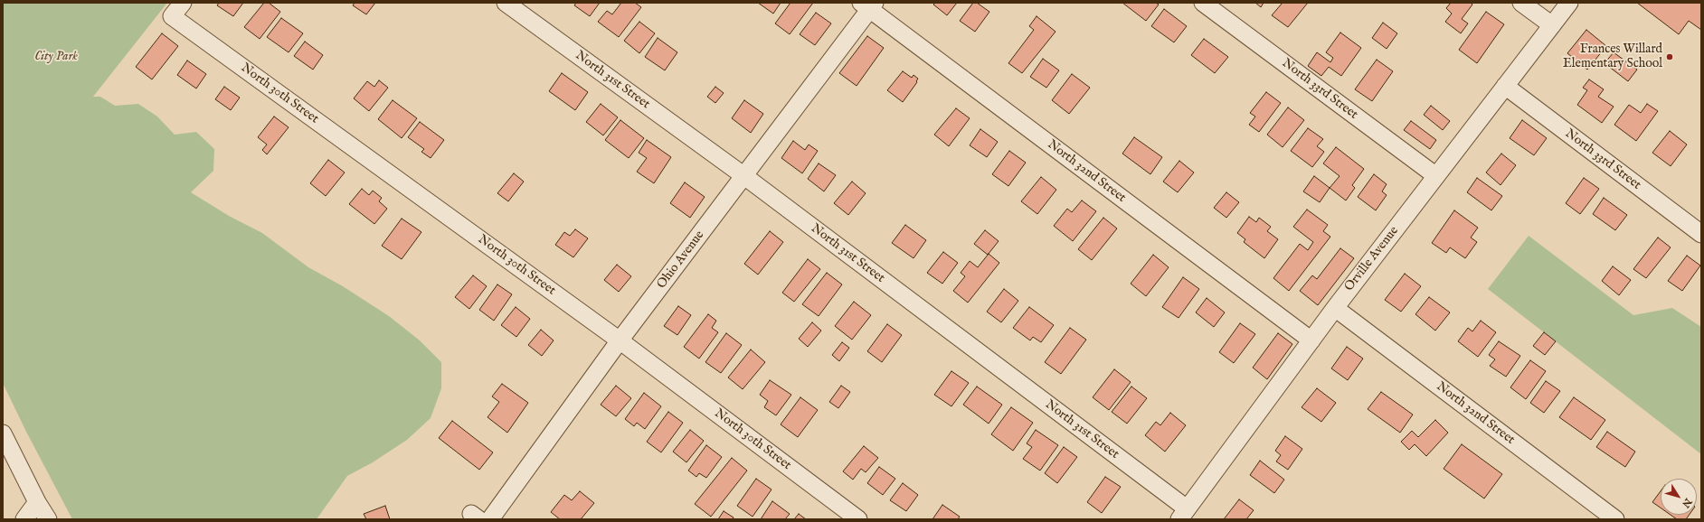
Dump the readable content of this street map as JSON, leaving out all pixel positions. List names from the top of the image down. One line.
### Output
{"streets":{"street":["North 31st Street","North 33rd Street","North 30th Street","North 32nd Street","Orville Avenue","Ohio Avenue"]},"crossings":[["North 31st Street","Orville Avenue"],["North 31st Street","Ohio Avenue"],["North 33rd Street","Orville Avenue"],["North 30th Street","Ohio Avenue"],["North 32nd Street","Orville Avenue"],["North 32nd Street","Ohio Avenue"]],"parks":["City Park"],"places":["Frances Willard Elementary School"],"north":"bottom right"}
